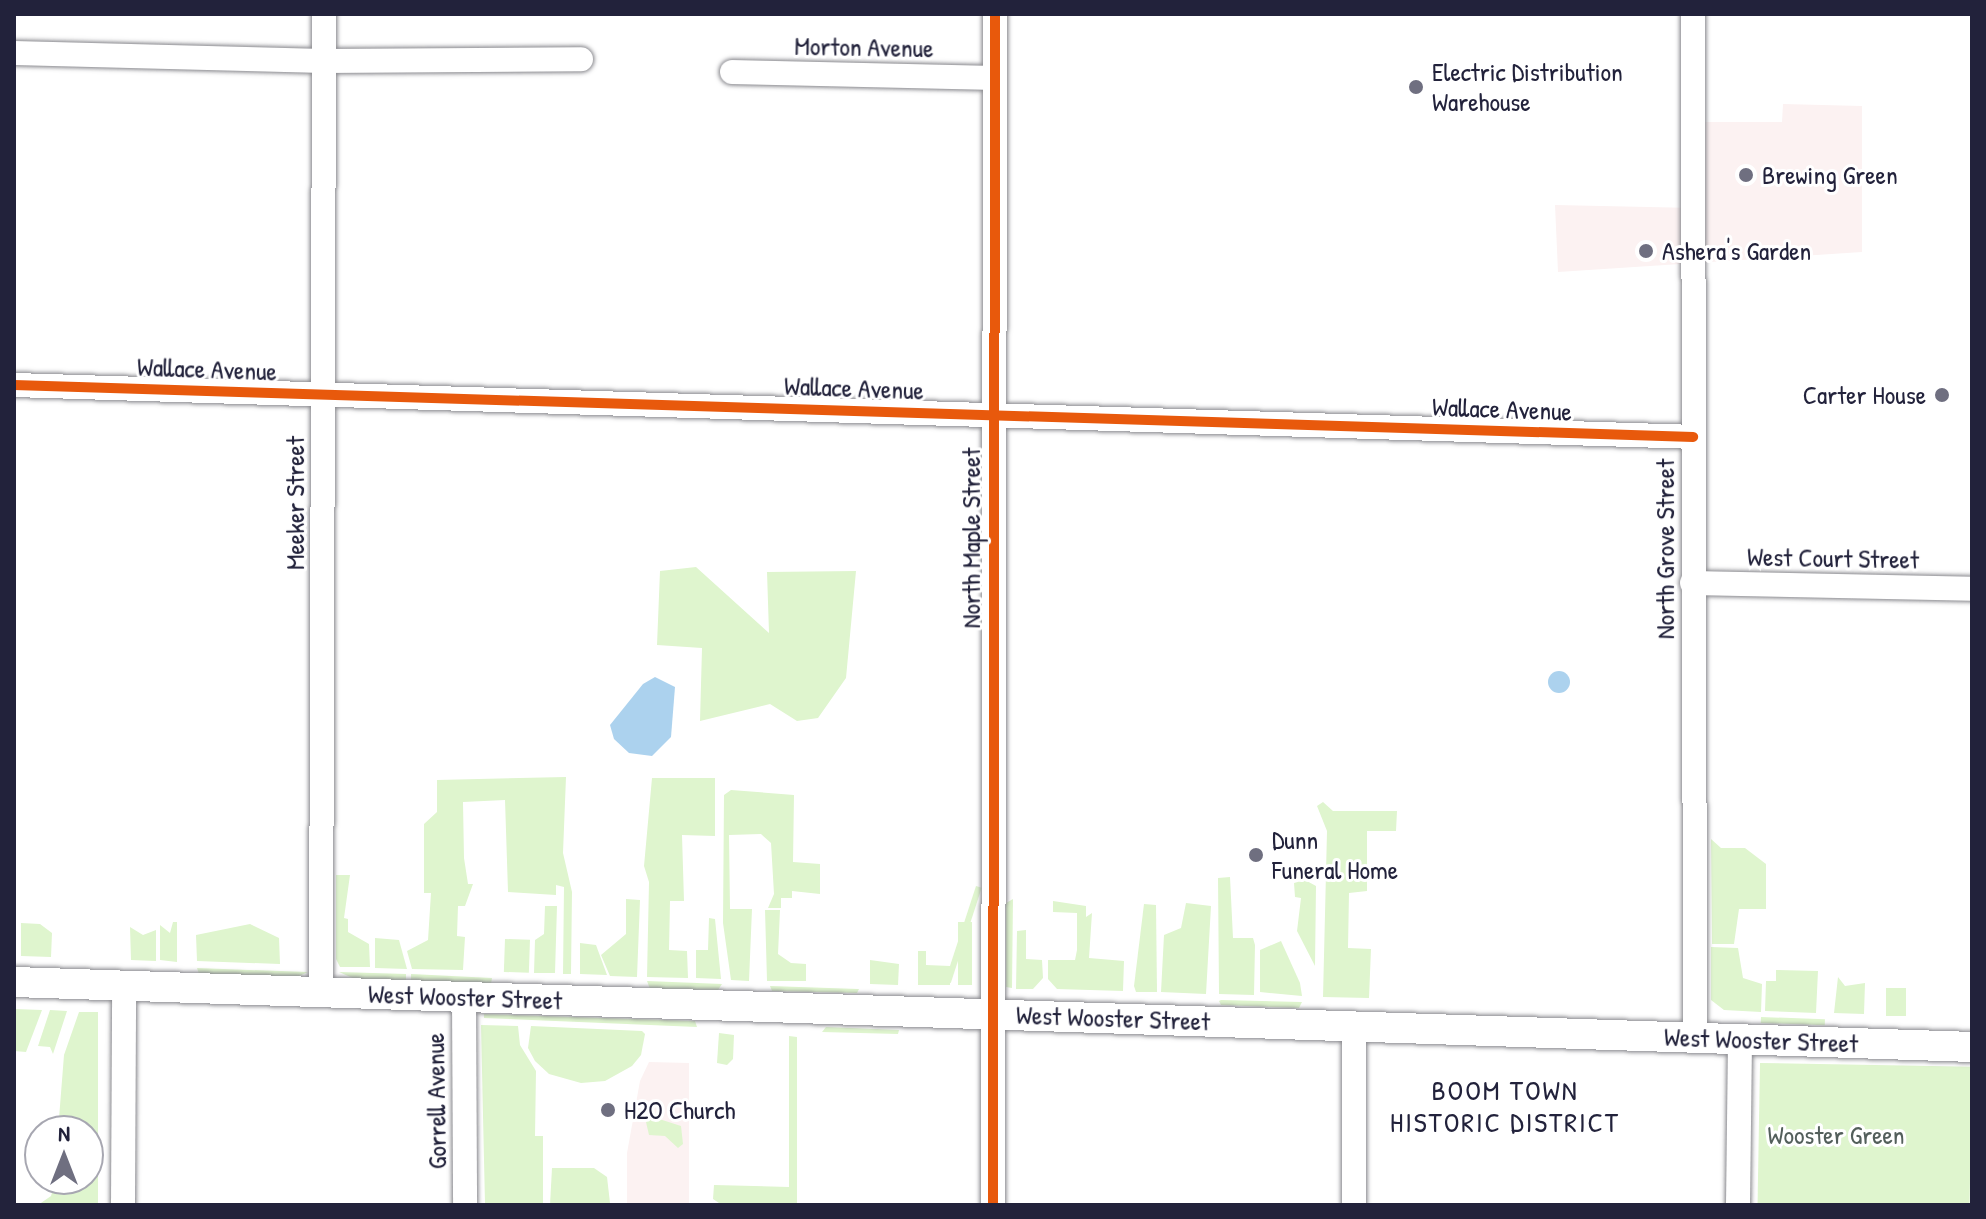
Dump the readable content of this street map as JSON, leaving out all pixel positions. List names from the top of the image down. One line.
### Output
{"streets":{"main road":["West Wooster Street"],"street":["Morton Avenue","Wallace Avenue","Meeker Street","North Maple Street","North Grove Street","West Court Street","Gorrell Avenue"]},"crossings":[["Morton Avenue","North Maple Street"],["Wallace Avenue","Meeker Street"],["Wallace Avenue","North Maple Street"],["Wallace Avenue","North Grove Street"],["Meeker Street","West Wooster Street"],["North Maple Street","West Wooster Street"],["North Grove Street","West Court Street"],["North Grove Street","West Wooster Street"],["West Wooster Street","Gorrell Avenue"]],"districts":["BOOM TOWN HISTORIC DISTRICT"],"parks":["Wooster Green"],"places":["Electric Distribution Warehouse","Brewing Green","Ashera's Garden","Carter House","Dunn Funeral Home","H2O Church"],"north":"top"}
